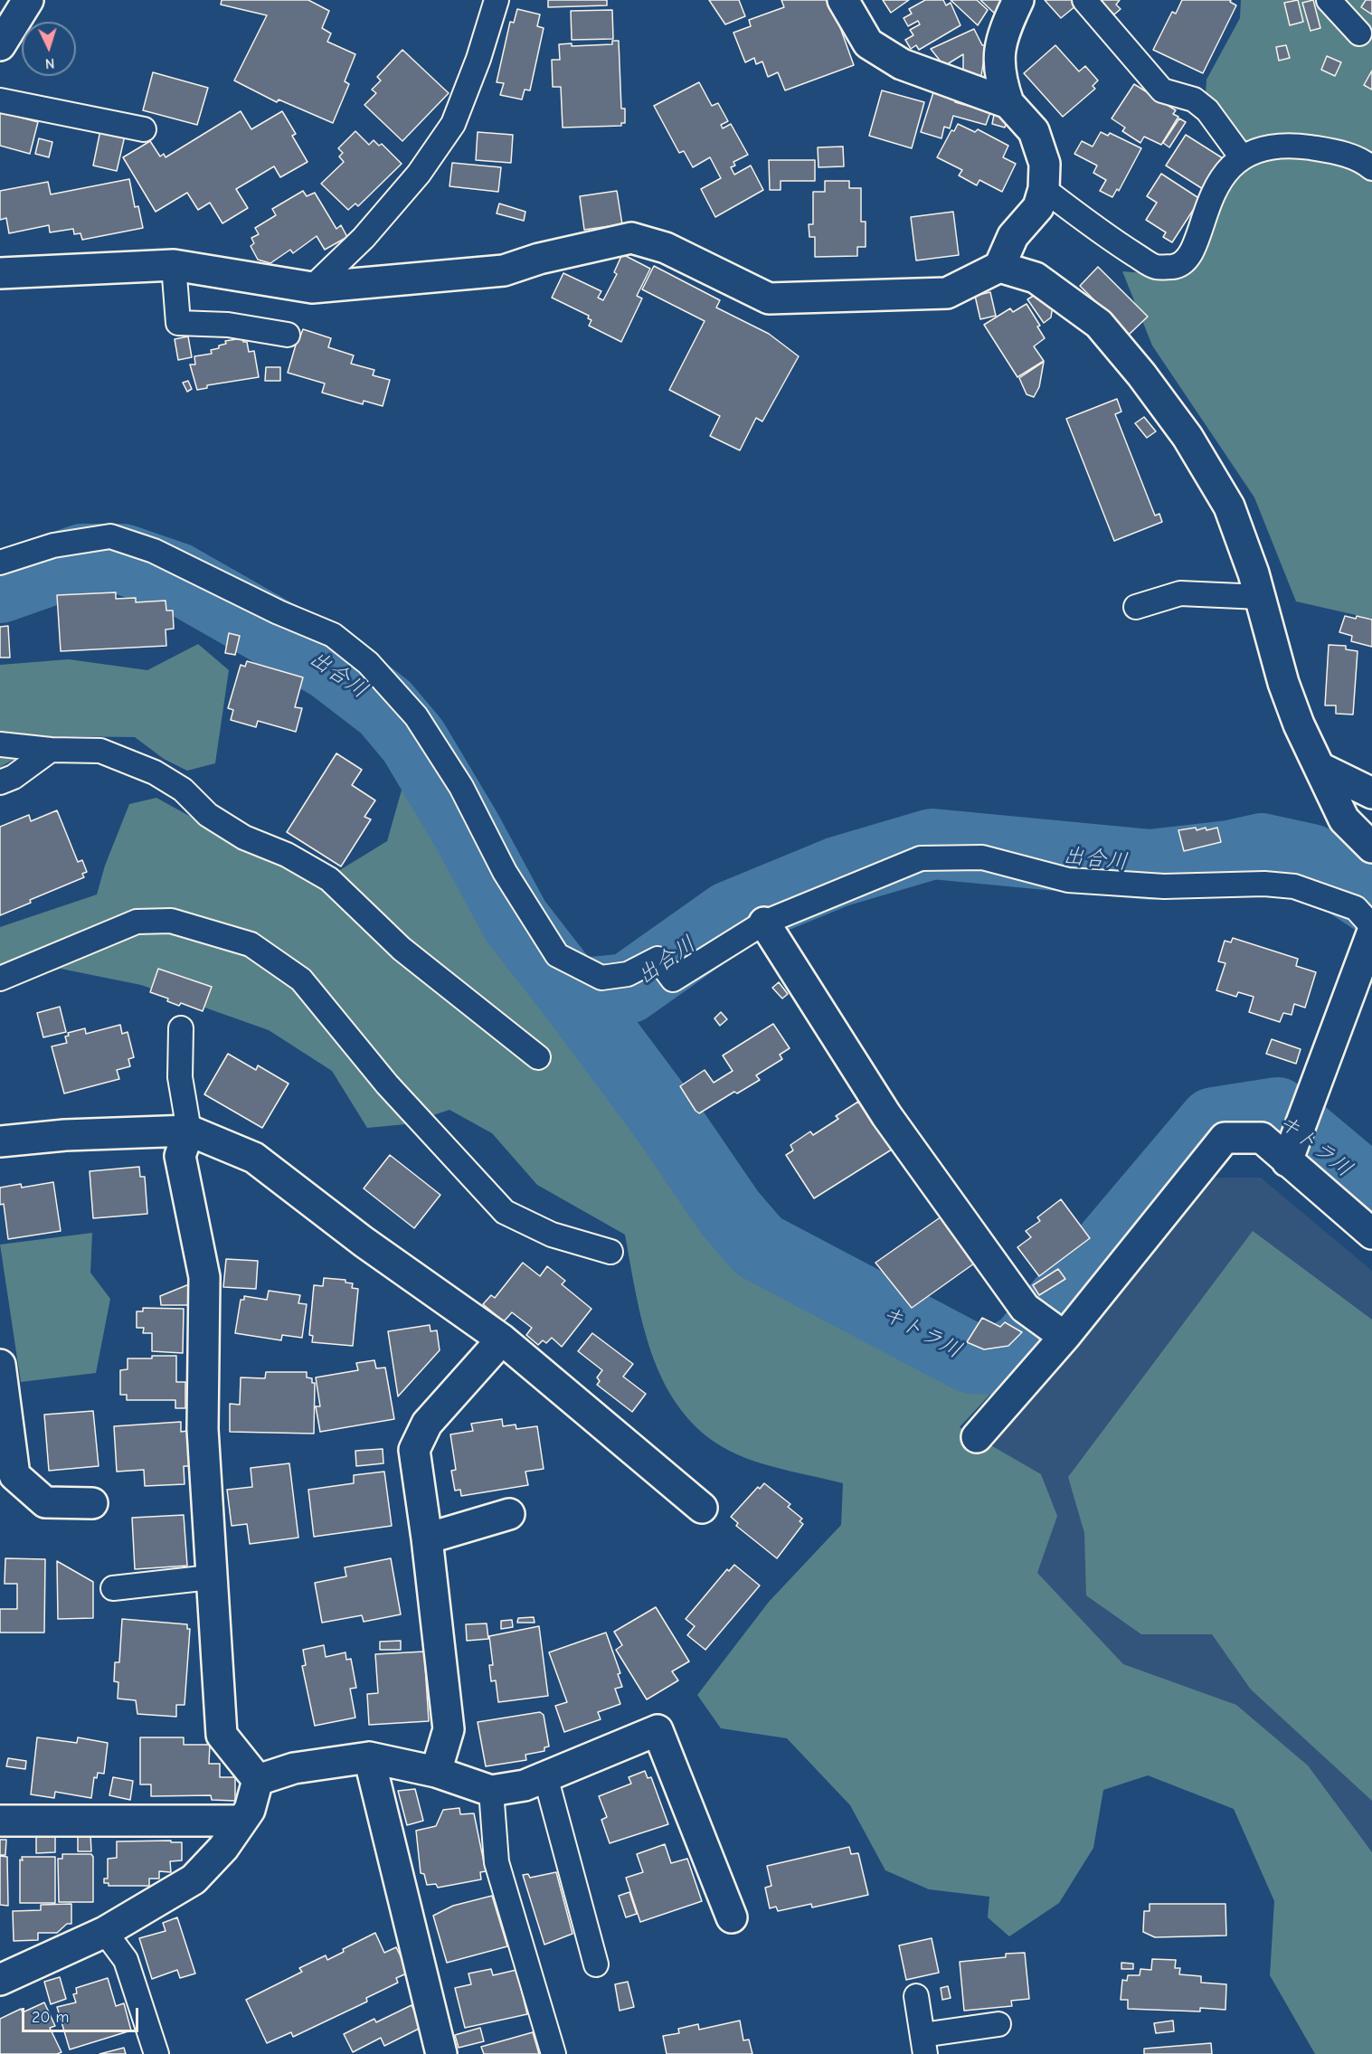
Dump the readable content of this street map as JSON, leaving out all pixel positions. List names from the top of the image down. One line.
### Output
{"water":["出合川","キトラ川"],"scale_bar":"20 m","north":"bottom"}
